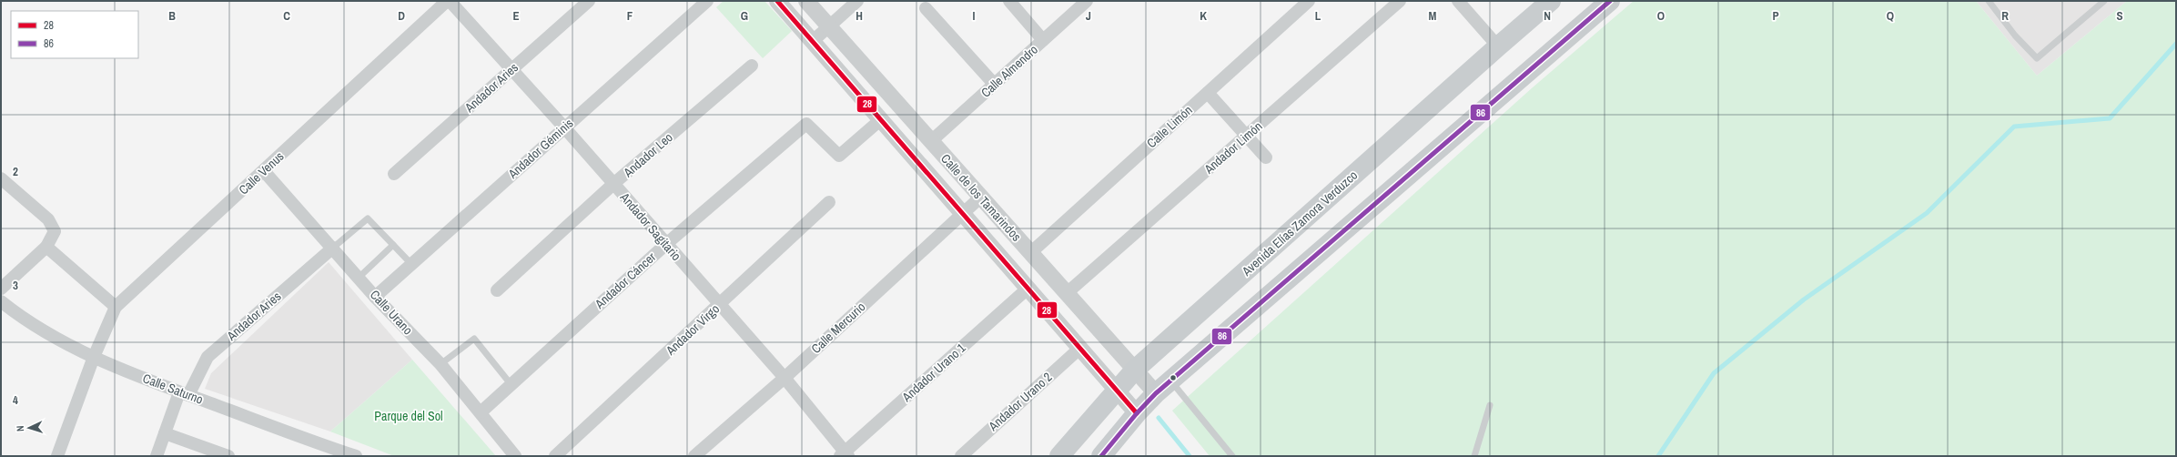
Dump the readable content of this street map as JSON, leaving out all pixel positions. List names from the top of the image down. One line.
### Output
{"streets":{"main road":["Avenida Elías Zamora Verduzco"],"street":["Calle Almendro","Andador Aries","Calle Limón","Andador Limón","Andador Géminis","Andador Leo","Calle Venus","Calle de los Tamarindos","Andador Sagitario","Andador Cáncer","Calle Urano","Calle Mercurio","Andador Virgo","Andador Urano 1","Calle Saturno","Andador Urano 2"]},"crossings":[["Calle Almendro","Calle de los Tamarindos"],["Andador Aries","Andador Sagitario"],["Andador Aries","Calle Urano"],["Andador Aries","Calle Saturno"],["Calle Limón","Calle de los Tamarindos"],["Andador Limón","Calle de los Tamarindos"],["Andador Géminis","Andador Sagitario"],["Andador Géminis","Calle Urano"],["Andador Leo","Andador Sagitario"],["Calle Venus","Andador Sagitario"],["Calle Venus","Calle Urano"],["Calle Venus","Calle Saturno"],["Calle de los Tamarindos","Avenida Elías Zamora Verduzco"],["Calle de los Tamarindos","Calle Mercurio"],["Andador Sagitario","Andador Cáncer"],["Andador Sagitario","Calle Mercurio"],["Andador Sagitario","Andador Virgo"],["Andador Sagitario","Andador Urano 1"],["Andador Cáncer","Calle Urano"]],"parks":["Parque del Sol"],"lines":["transit line 28","transit line 86"],"legend":["28","86"],"north":"left","grid":{"columns":["B","C","D","E","F","G","H","I","J","K","L","M","N","O","P","Q","R","S"],"rows":["2","3","4"]}}
